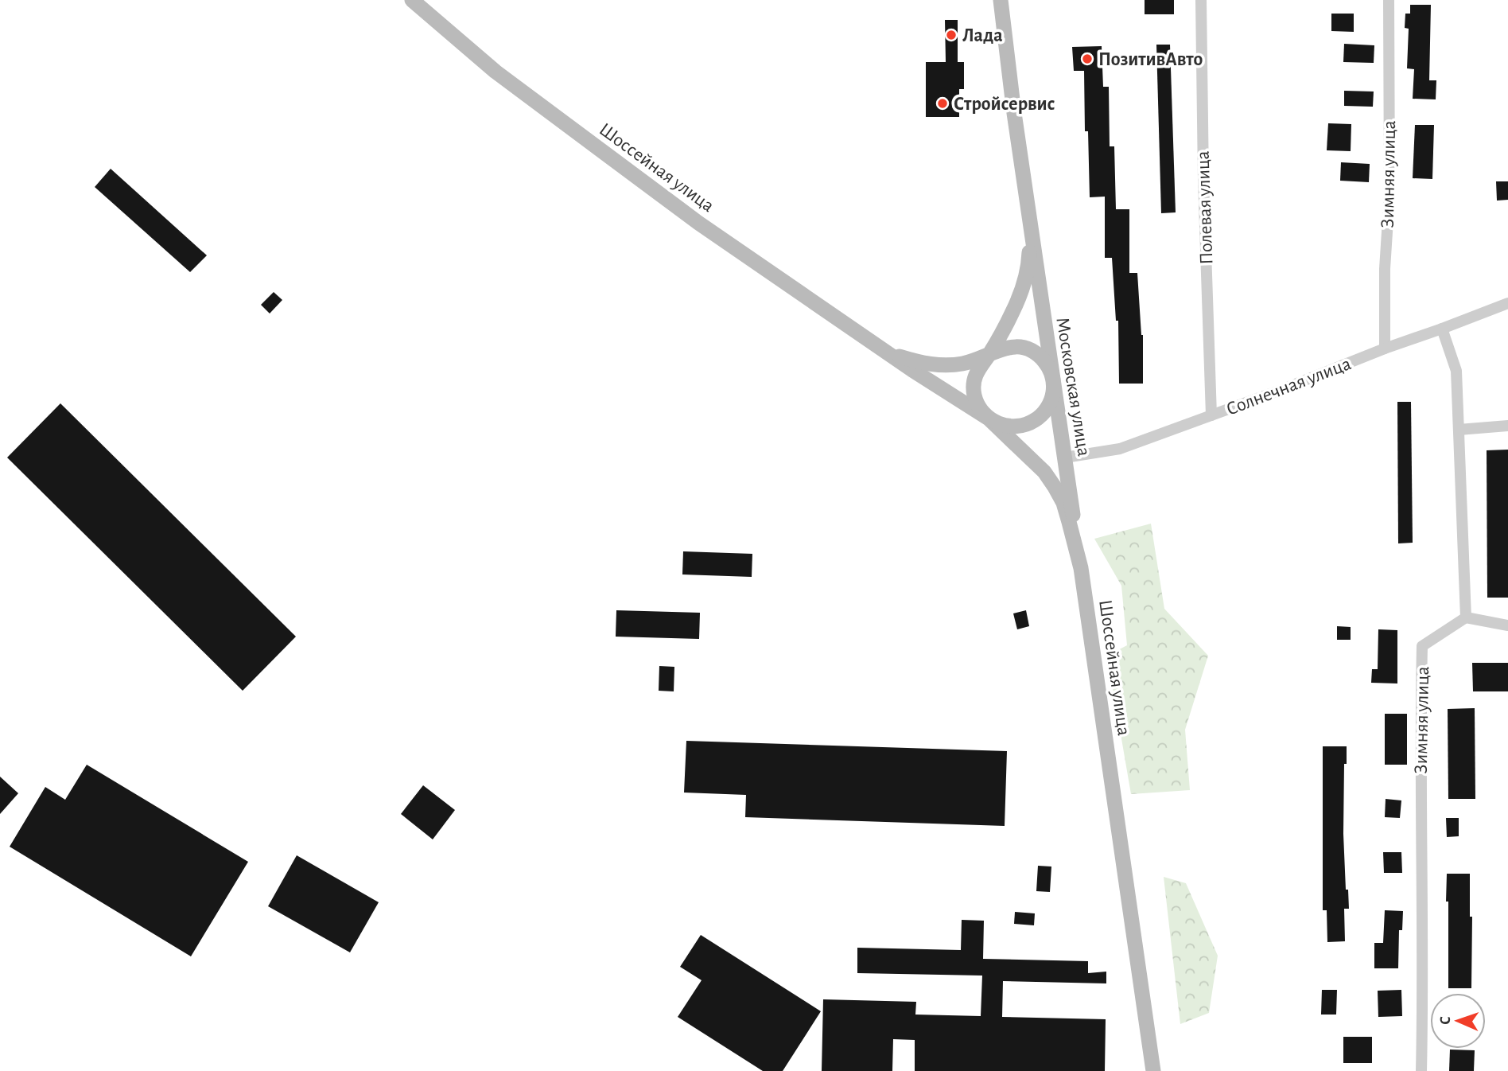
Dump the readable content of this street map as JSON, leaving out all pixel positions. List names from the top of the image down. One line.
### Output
{"streets":{"main road":["Шоссейная улица","Московская улица"],"street":["Зимняя улица","Полевая улица","Солнечная улица"]},"crossings":[["Шоссейная улица","Московская улица"],["Зимняя улица","Солнечная улица"],["Полевая улица","Солнечная улица"],["Солнечная улица","Московская улица"]],"places":["Лада","ПозитивАвто","Стройсервис"],"north":"left"}
